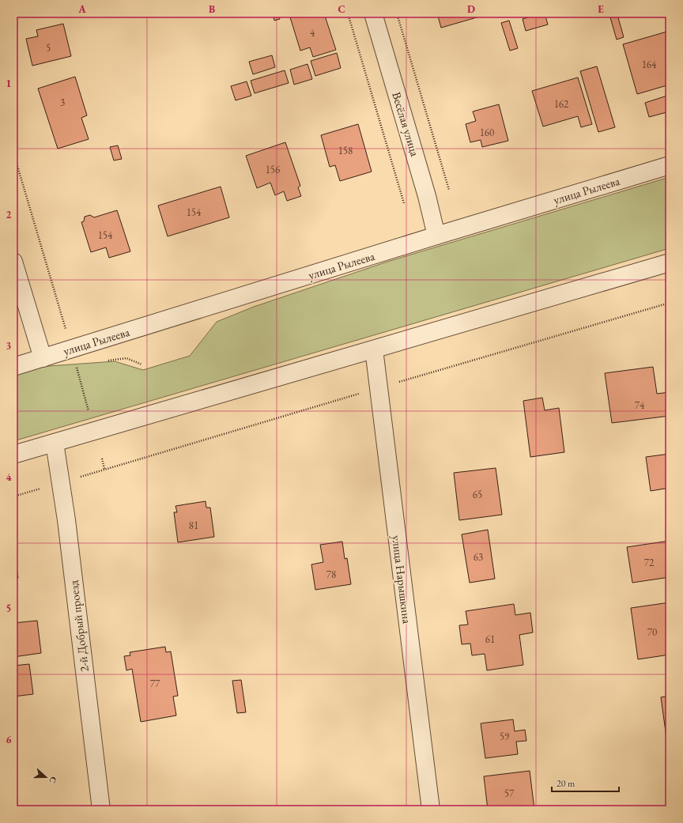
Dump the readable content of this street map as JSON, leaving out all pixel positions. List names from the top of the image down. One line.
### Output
{"streets":{"street":["Весёлая улица","улица Рылеева","улица Нарышкина","2-й Добрый проезд"]},"crossings":[["Весёлая улица","улица Рылеева"]],"house_numbers":["4","5","164","3","162","160","158","156","154","154","74","65","81","63","72","78","70","61","77","59","57"],"scale_bar":"20 m","north":"right","grid":{"columns":["A","B","C","D","E"],"rows":["1","2","3","4","5","6"]}}
